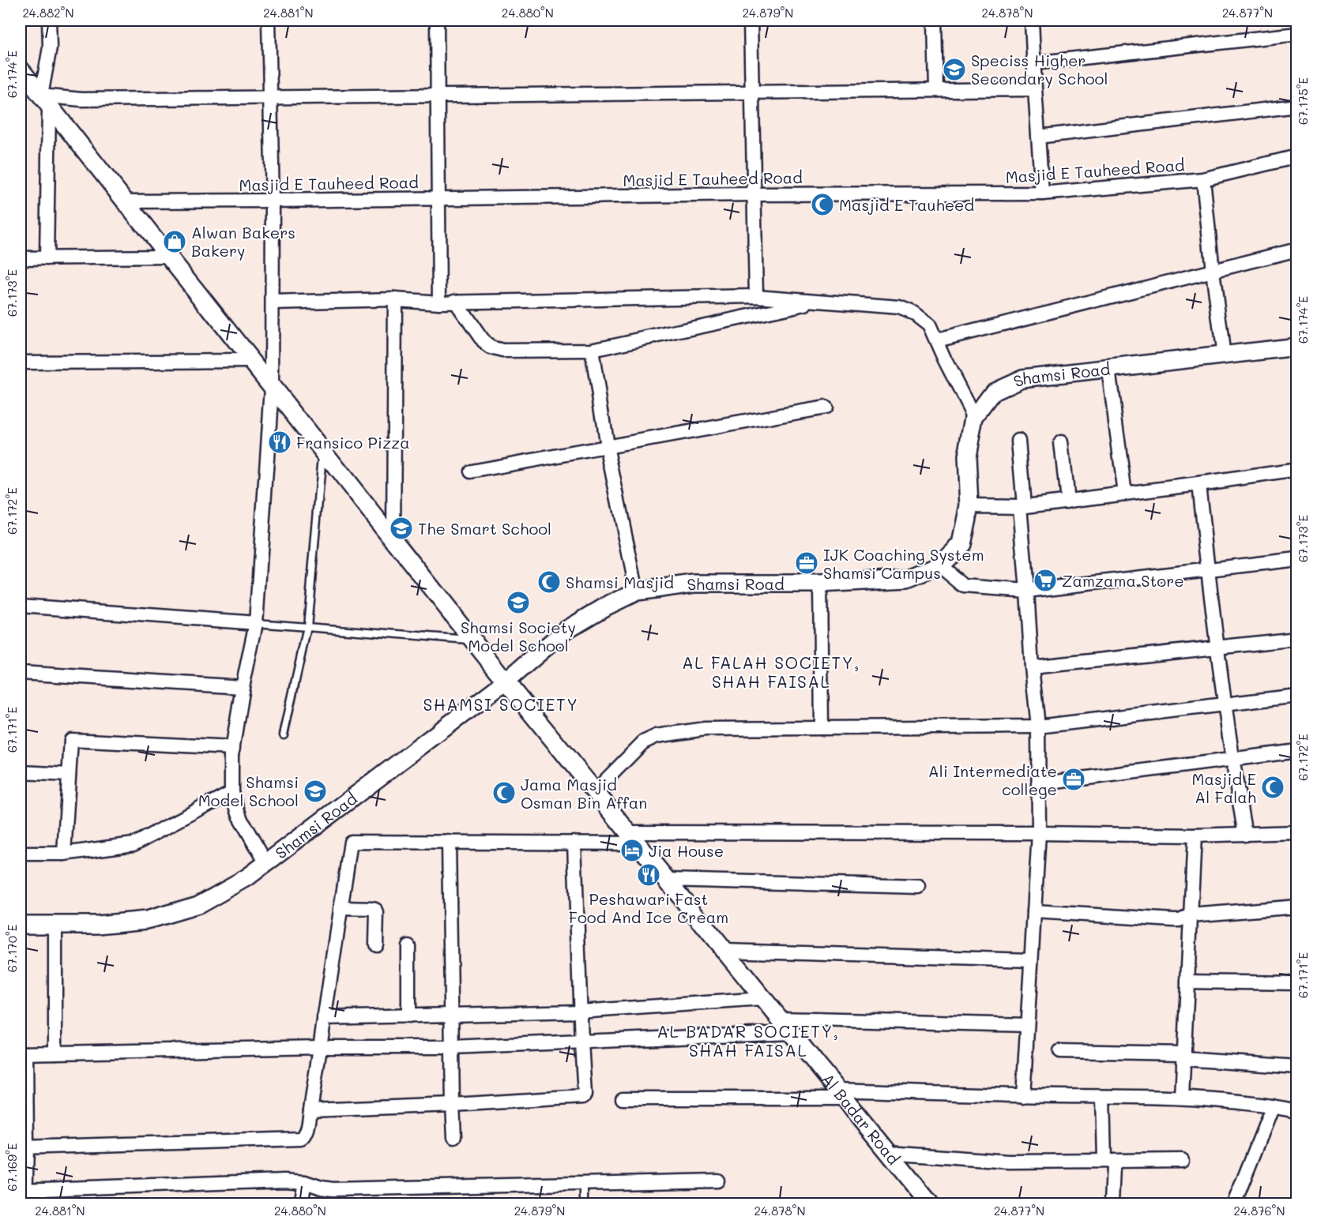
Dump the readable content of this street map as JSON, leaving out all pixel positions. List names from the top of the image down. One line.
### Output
{"streets":{"street":["Masjid E Tauheed Road","Shamsi Road","Al Badar Road"]},"crossings":[["Masjid E Tauheed Road","Al Badar Road"],["Shamsi Road","Al Badar Road"]],"districts":["AL FALAH SOCIETY, SHAH FAISAL","SHAMSI SOCIETY","AL BADAR SOCIETY, SHAH FAISAL"],"places":{"school or university":["Speciss Higher Secondary School","The Smart School","Shamsi Society Model School","Shamsi Model School"],"mosque":["Masjid E Tauheed","Shamsi Masjid","Masjid E Al Falah","Jama Masjid Osman Bin Affan"],"shop":["Alwan Bakers Bakery"],"restaurant":["Fransico Pizza","Peshawari Fast Food And Ice Cream"],"office":["IJK Coaching System Shamsi Campus","Ali Intermediate college"],"supermarket":["Zamzama Store"],"hotel":["Jia House"]},"coordinates":["24.882°N","24.881°N","24.880°N","24.879°N","24.878°N","24.877°N","67.174°E","67.175°E","67.173°E","67.172°E","67.171°E","67.170°E","67.169°E","24.876°N"]}
